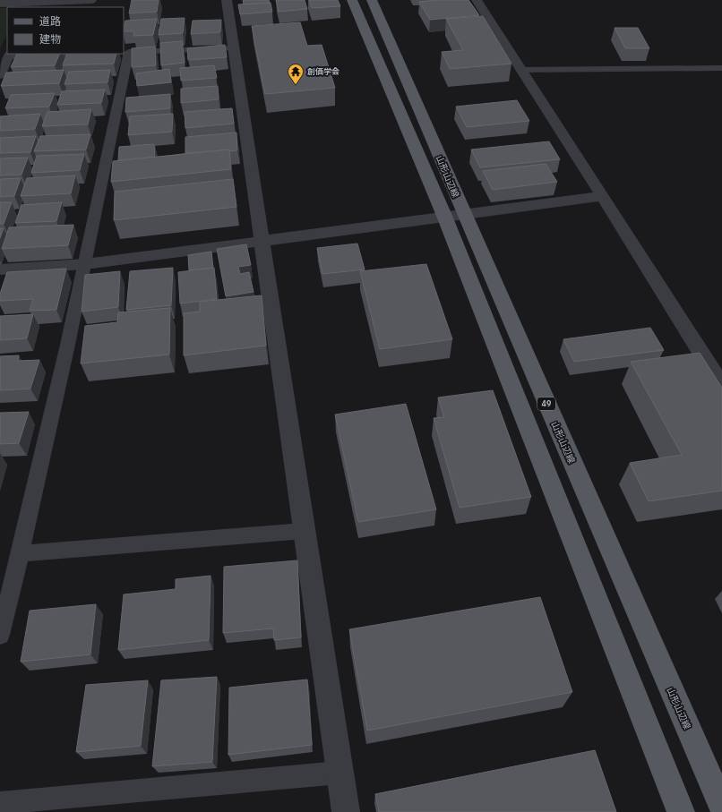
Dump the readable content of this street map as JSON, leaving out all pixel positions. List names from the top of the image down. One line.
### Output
{"streets":{"main road":["山形山辺線","49"]},"places":{"temple":["創価学会"]},"legend":["道路","建物"]}
